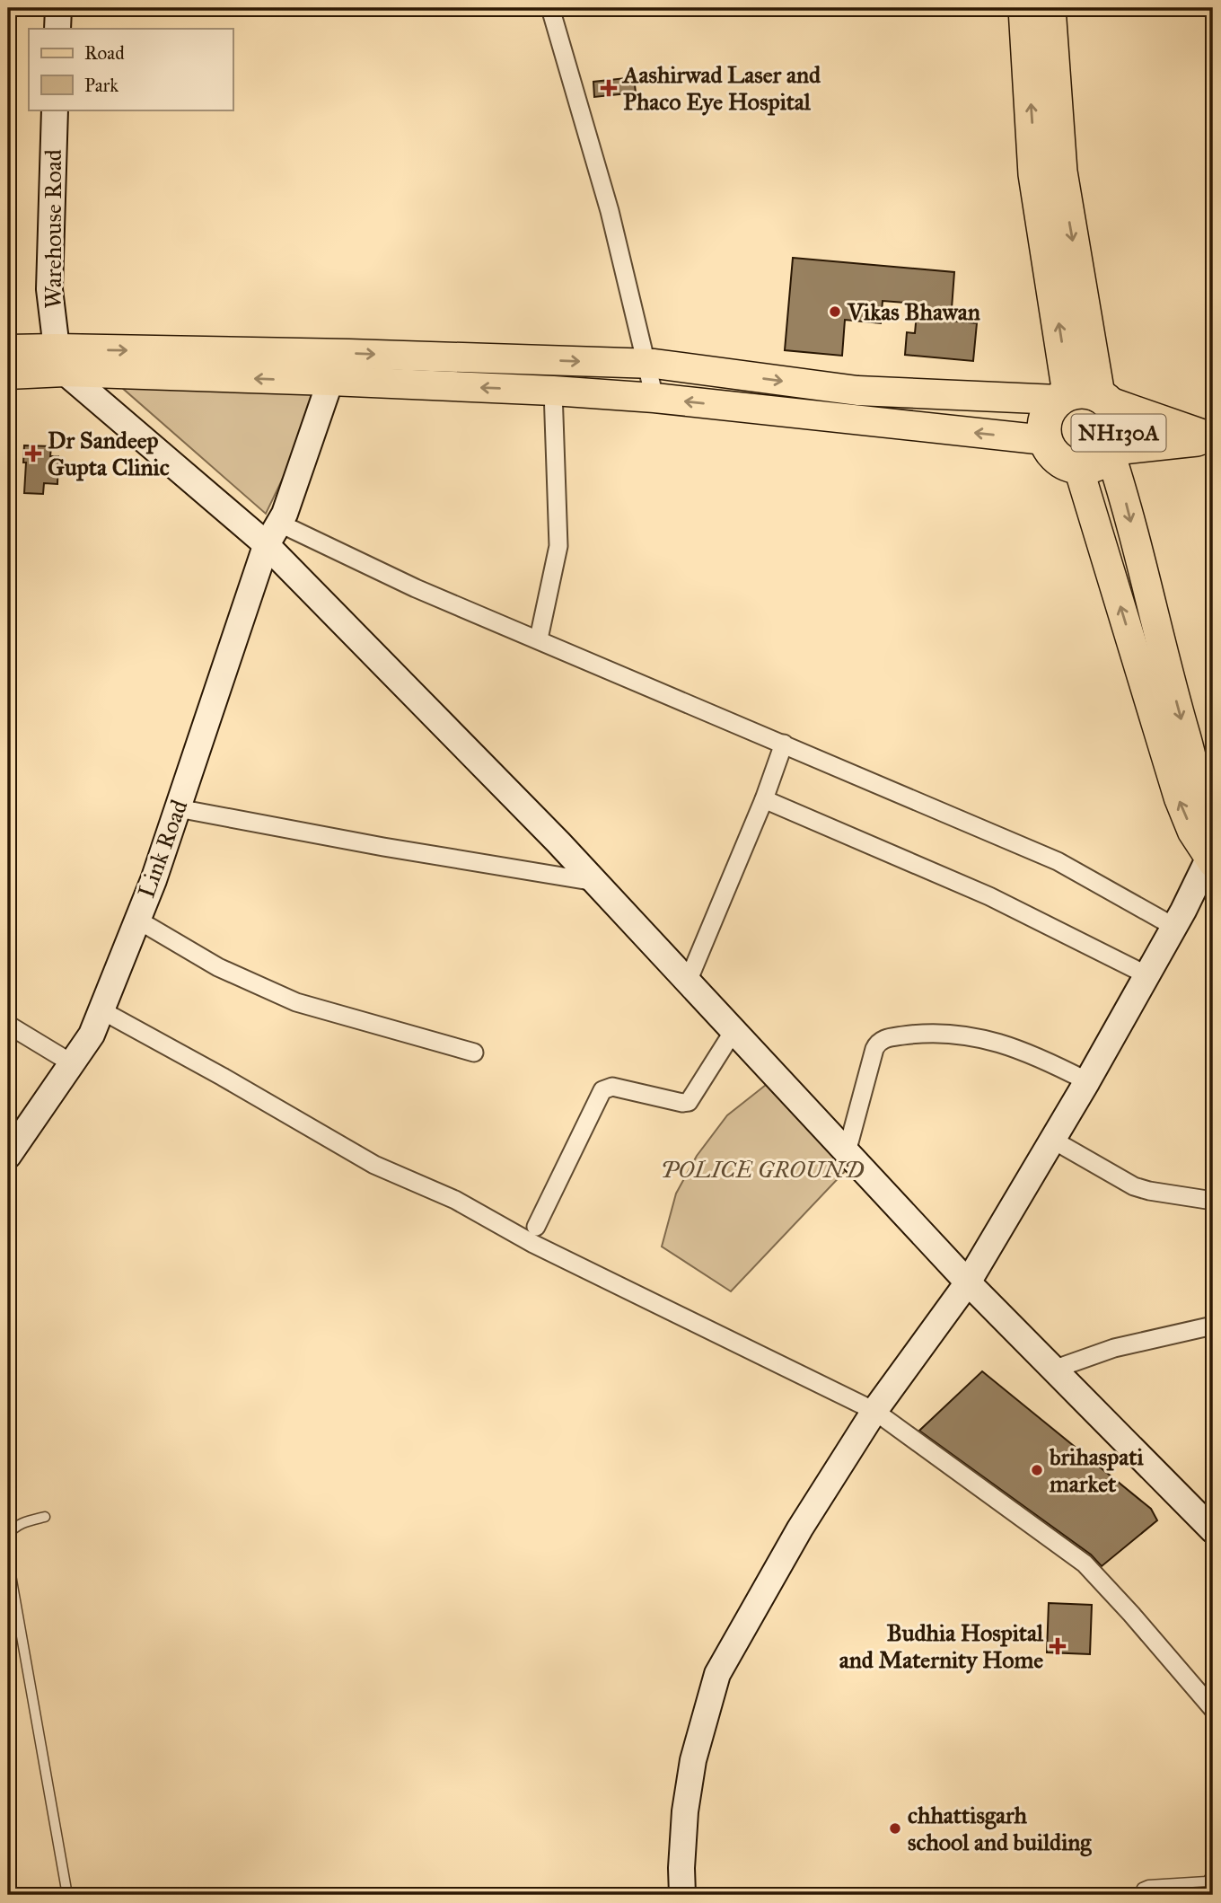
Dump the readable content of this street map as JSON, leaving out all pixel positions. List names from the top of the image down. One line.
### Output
{"streets":{"highway":["NH130A"],"street":["Warehouse Road","Link Road"]},"parks":["POLICE GROUND"],"places":{"health":["Aashirwad Laser and Phaco Eye Hospital","Dr Sandeep Gupta Clinic","Budhia Hospital and Maternity Home"],"other":["Vikas Bhawan","brihaspati market","chhattisgarh school and building"]},"legend":["Road","Park"]}
